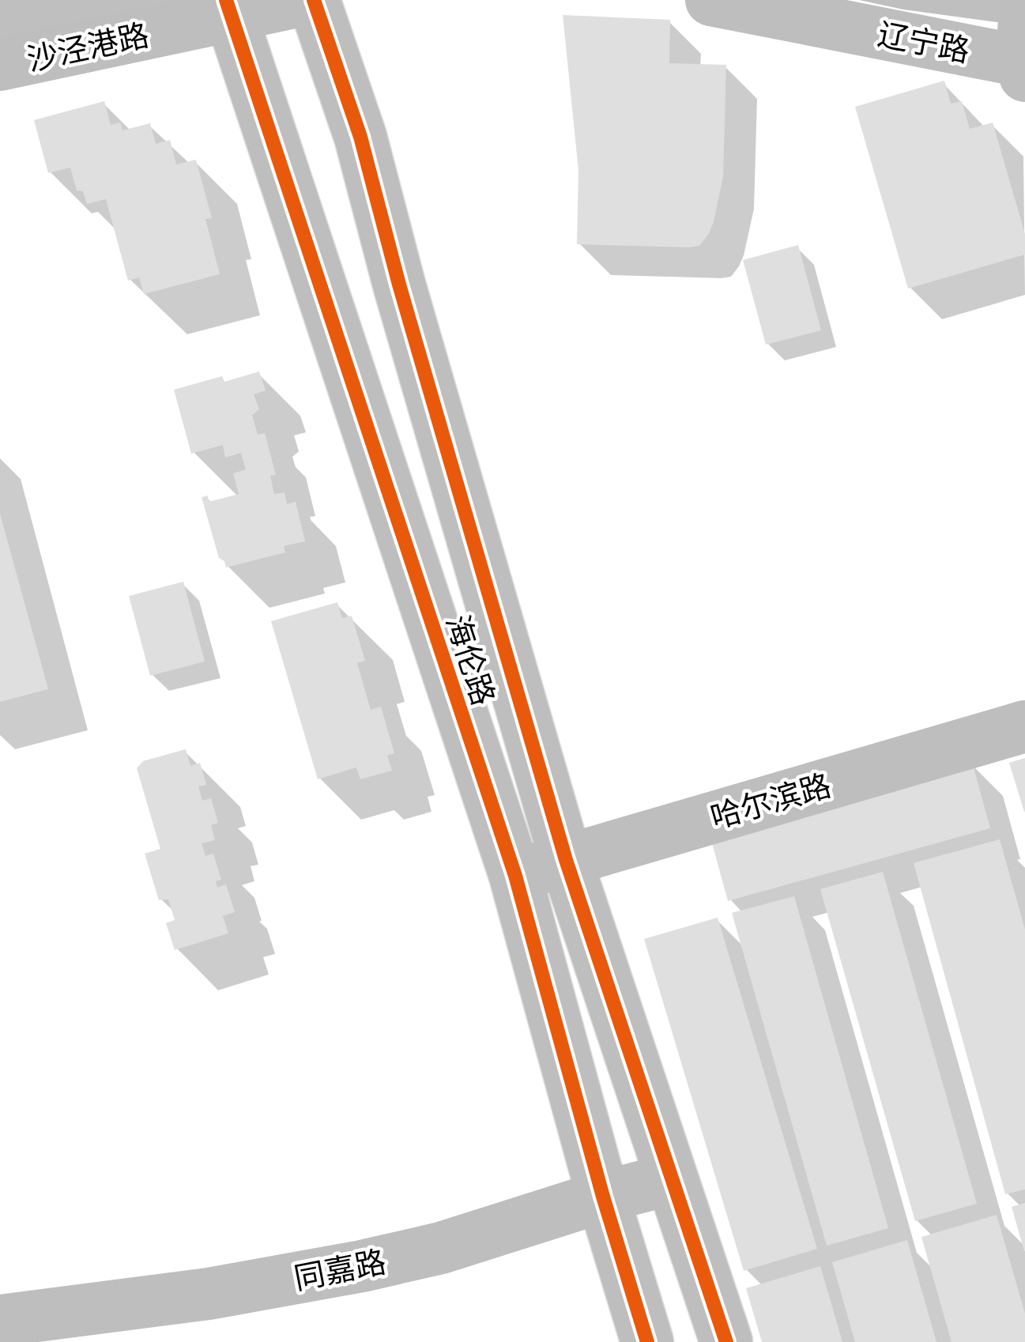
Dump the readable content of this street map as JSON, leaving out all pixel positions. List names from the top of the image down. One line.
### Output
{"streets":{"main road":["辽宁路","沙泾港路","海伦路","哈尔滨路","同嘉路"]},"crossings":[["沙泾港路","海伦路"],["海伦路","哈尔滨路"],["海伦路","同嘉路"]]}
